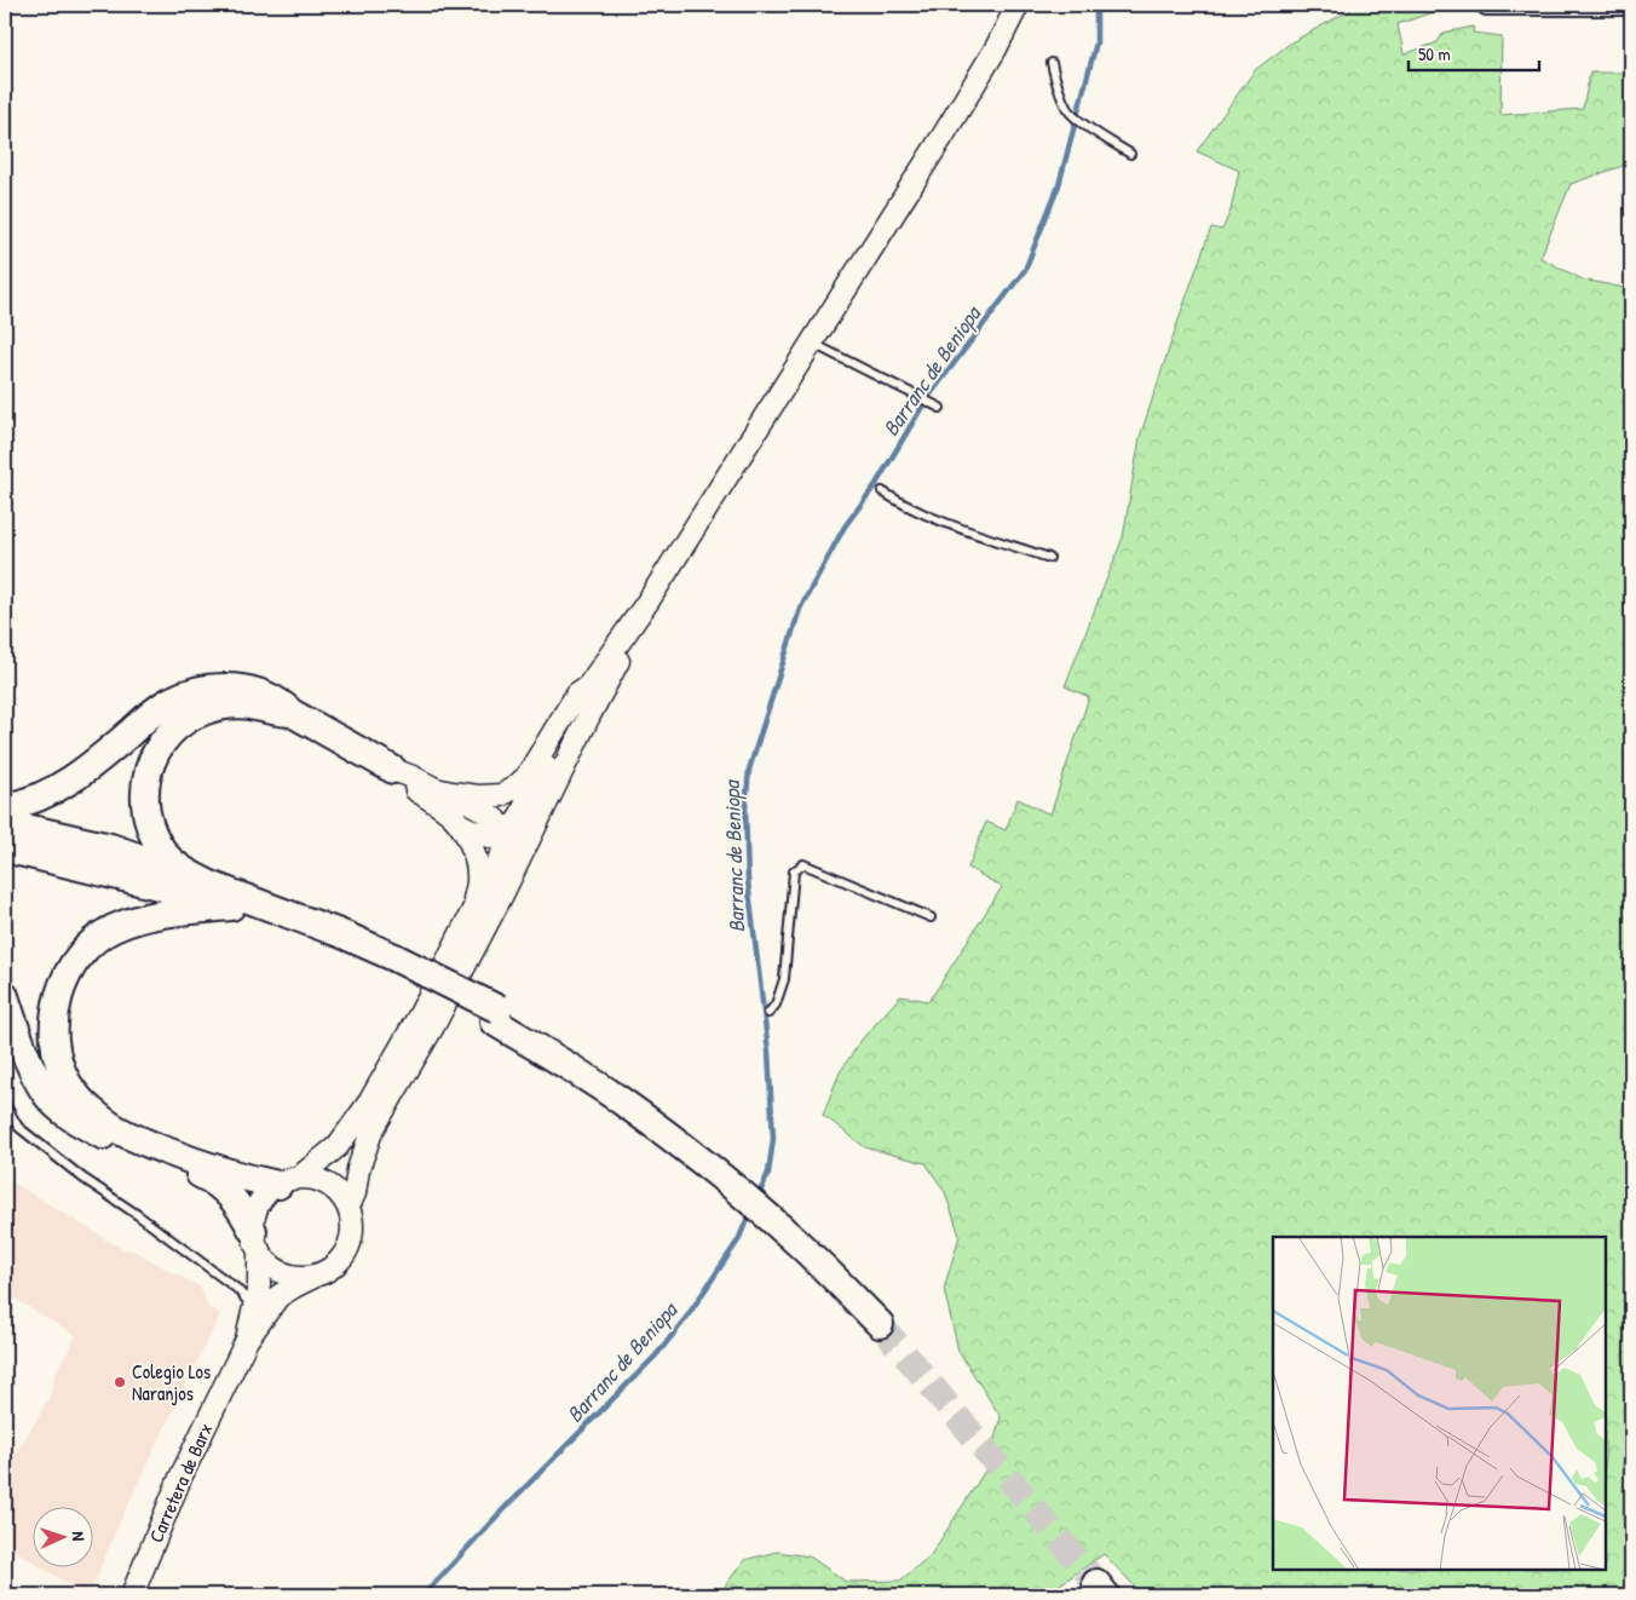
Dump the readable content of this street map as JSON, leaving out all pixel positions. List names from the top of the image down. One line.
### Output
{"streets":{"street":["Carretera de Barx"]},"water":["Barranc de Beniopa"],"places":["Colegio Los Naranjos"],"scale_bar":"50 m","north":"right"}
